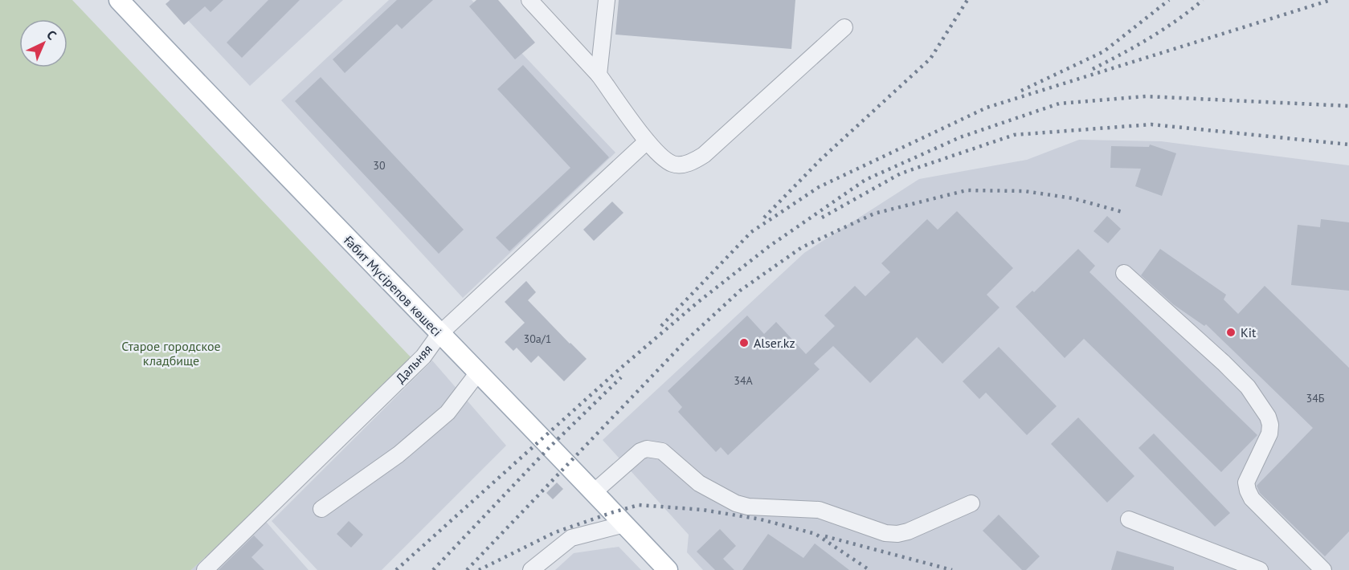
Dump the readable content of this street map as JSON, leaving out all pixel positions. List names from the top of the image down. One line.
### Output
{"streets":{"main road":["Ғабит Мүсірепов көшесі"],"lane":["Дальняя"]},"crossings":[["Ғабит Мүсірепов көшесі","Дальняя"]],"parks":["Старое городское кладбище"],"places":["Kit","Alser.kz"],"house_numbers":["30","30а/1","34А","34Б"],"north":"top right"}
